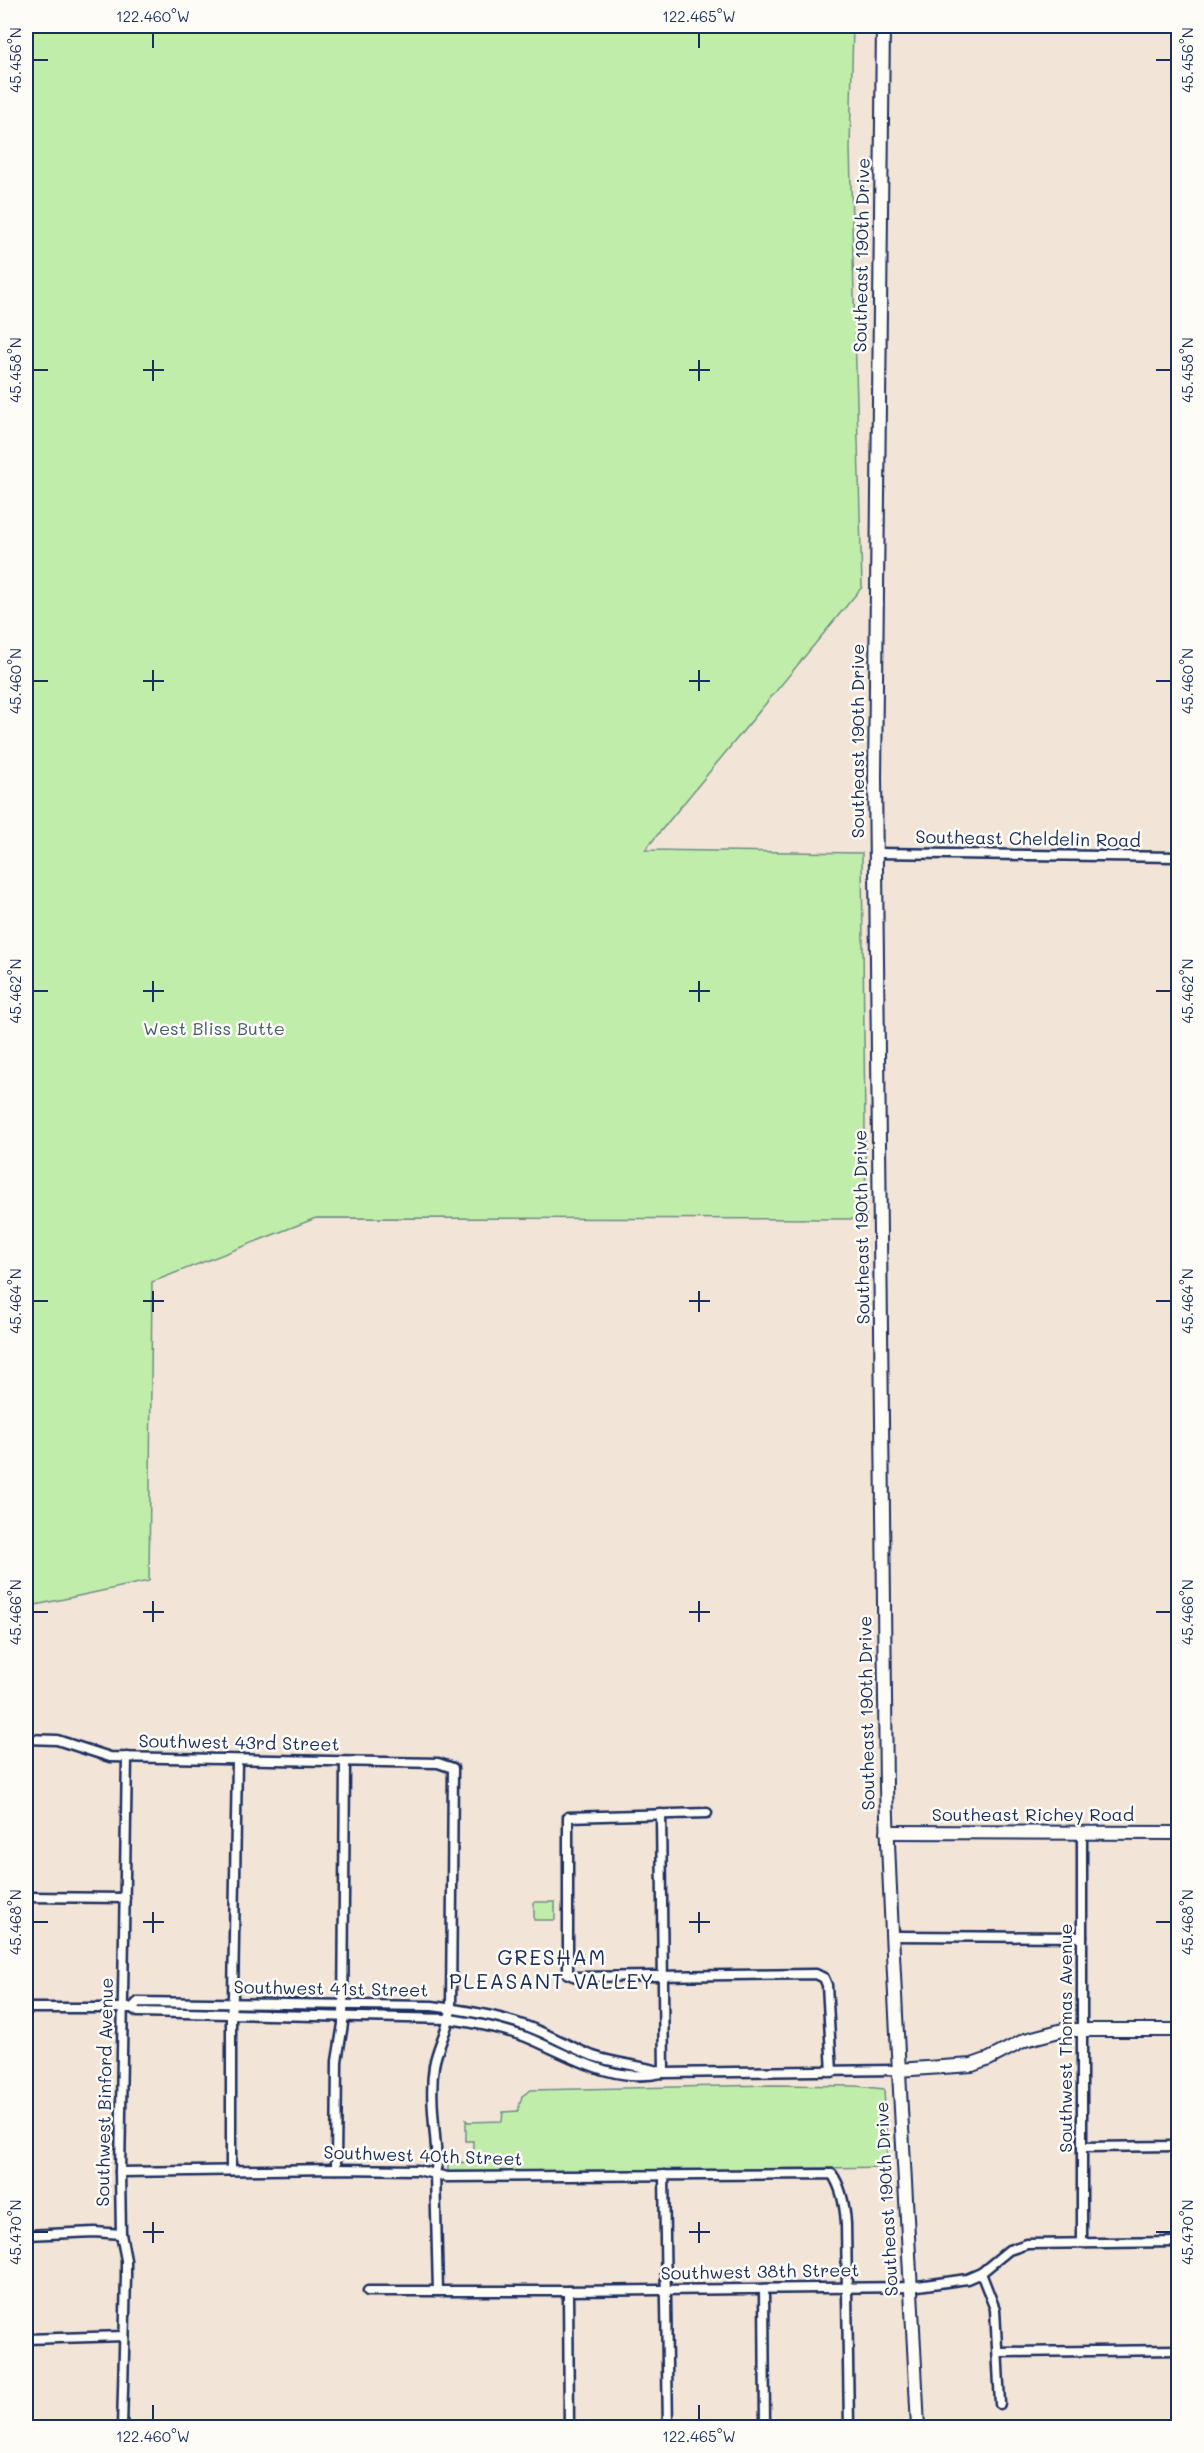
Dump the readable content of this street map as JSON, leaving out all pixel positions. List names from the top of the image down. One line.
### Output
{"streets":{"main road":["Southeast 190th Drive","Southeast Richey Road"],"street":["Southeast Cheldelin Road","Southwest 43rd Street","Southwest 41st Street","Southwest Thomas Avenue","Southwest Binford Avenue","Southwest 40th Street","Southwest 38th Street"]},"crossings":[["Southeast 190th Drive","Southeast Cheldelin Road"],["Southeast 190th Drive","Southeast Richey Road"],["Southeast 190th Drive","Southwest 41st Street"],["Southeast 190th Drive","Southwest 38th Street"],["Southwest 43rd Street","Southwest 41st Street"],["Southwest 43rd Street","Southwest Binford Avenue"],["Southeast Richey Road","Southwest Thomas Avenue"],["Southwest 41st Street","Southwest Binford Avenue"],["Southwest Thomas Avenue","Southwest 38th Street"],["Southwest Binford Avenue","Southwest 40th Street"],["Southwest 40th Street","Southwest 38th Street"]],"districts":["GRESHAM PLEASANT VALLEY"],"parks":["West Bliss Butte"],"coordinates":["122.460°W","122.465°W","45.456°N","45.458°N","45.460°N","45.462°N","45.464°N","45.466°N","45.468°N","45.470°N"]}
